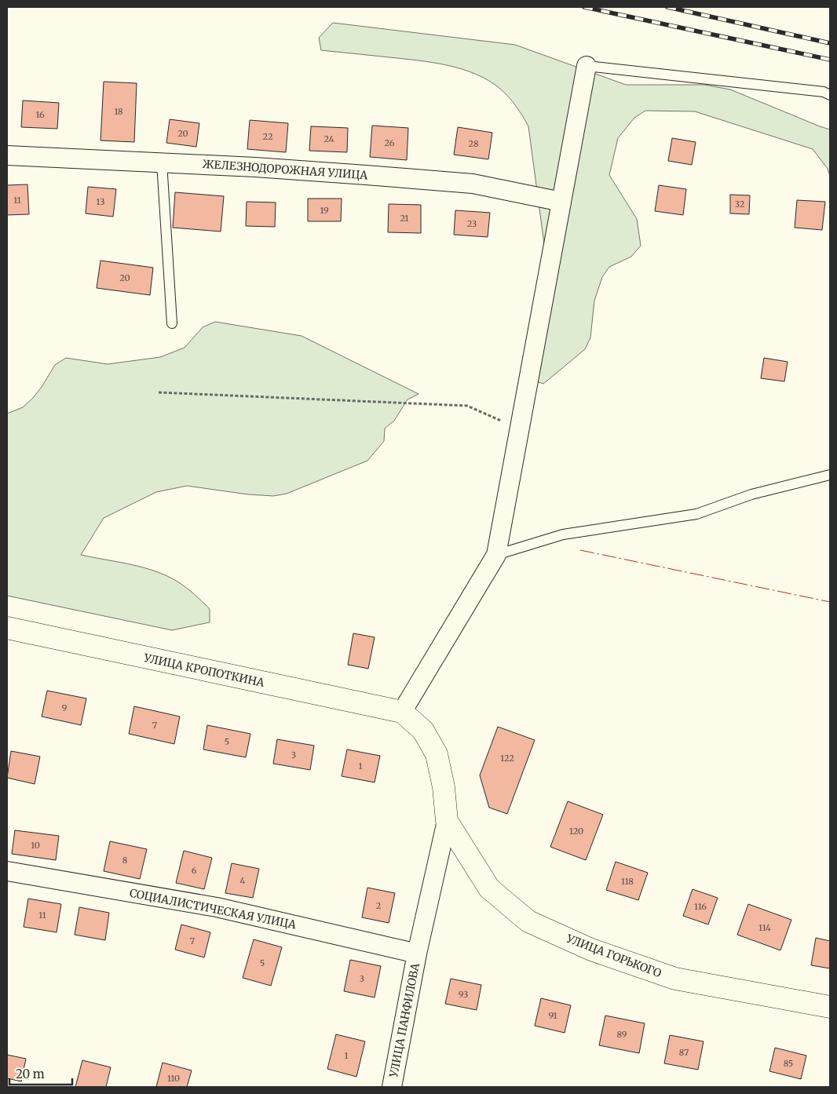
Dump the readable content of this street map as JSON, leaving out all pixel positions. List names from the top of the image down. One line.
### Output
{"streets":{"main road":["УЛИЦА КРОПОТКИНА","УЛИЦА ГОРЬКОГО"],"street":["ЖЕЛЕЗНОДОРОЖНАЯ УЛИЦА","СОЦИАЛИСТИЧЕСКАЯ УЛИЦА","УЛИЦА ПАНФИЛОВА"]},"crossings":[["СОЦИАЛИСТИЧЕСКАЯ УЛИЦА","УЛИЦА ПАНФИЛОВА"],["УЛИЦА ГОРЬКОГО","УЛИЦА ПАНФИЛОВА"]],"house_numbers":["18","16","20","22","24","26","28","11","13","32","19","21","23","20","9","7","5","3","122","1","120","10","8","6","4","118","2","116","11","114","7","5","3","93","91","89","87","1","85","110"],"scale_bar":"20 m"}
